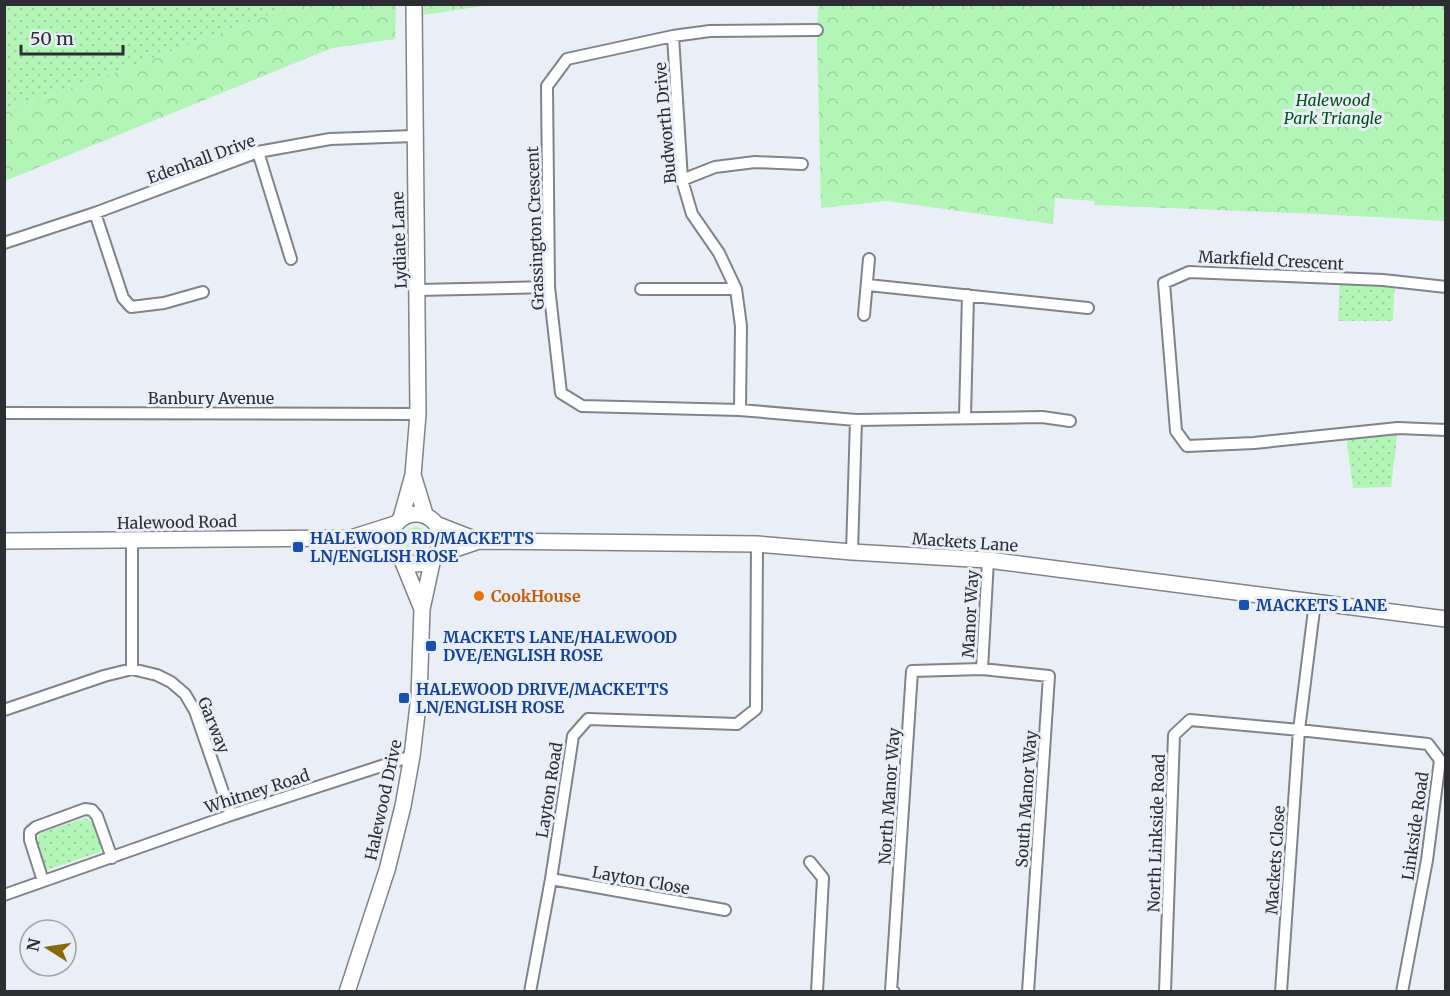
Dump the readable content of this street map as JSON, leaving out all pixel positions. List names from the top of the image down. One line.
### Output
{"streets":{"street":["Budworth Drive","Edenhall Drive","Grassington Crescent","Lydiate Lane","Markfield Crescent","Banbury Avenue","Halewood Road","Mackets Lane","Manor Way","Garway","Layton Road","Whitney Road","North Manor Way","South Manor Way","Halewood Drive","Linkside Road","North Linkside Road","Mackets Close","Layton Close"]},"crossings":[["Budworth Drive","Grassington Crescent"],["Edenhall Drive","Lydiate Lane"],["Lydiate Lane","Banbury Avenue"],["Lydiate Lane","Halewood Road"],["Lydiate Lane","Mackets Lane"],["Lydiate Lane","Halewood Drive"],["Halewood Road","Mackets Lane"],["Halewood Road","Halewood Drive"],["Mackets Lane","Manor Way"],["Mackets Lane","Layton Road"],["Mackets Lane","Halewood Drive"],["Manor Way","North Manor Way"],["Manor Way","South Manor Way"],["Garway","Whitney Road"],["Layton Road","Layton Close"],["Whitney Road","Halewood Drive"],["North Manor Way","South Manor Way"],["Linkside Road","North Linkside Road"],["Linkside Road","Mackets Close"],["North Linkside Road","Mackets Close"]],"parks":["Halewood Park Triangle"],"places":{"transit":["HALEWOOD RD/MACKETTS LN/ENGLISH ROSE","MACKETS LANE","MACKETS LANE/HALEWOOD DVE/ENGLISH ROSE","HALEWOOD DRIVE/MACKETTS LN/ENGLISH ROSE"],"other":["CookHouse"]},"scale_bar":"50 m","north":"left"}
